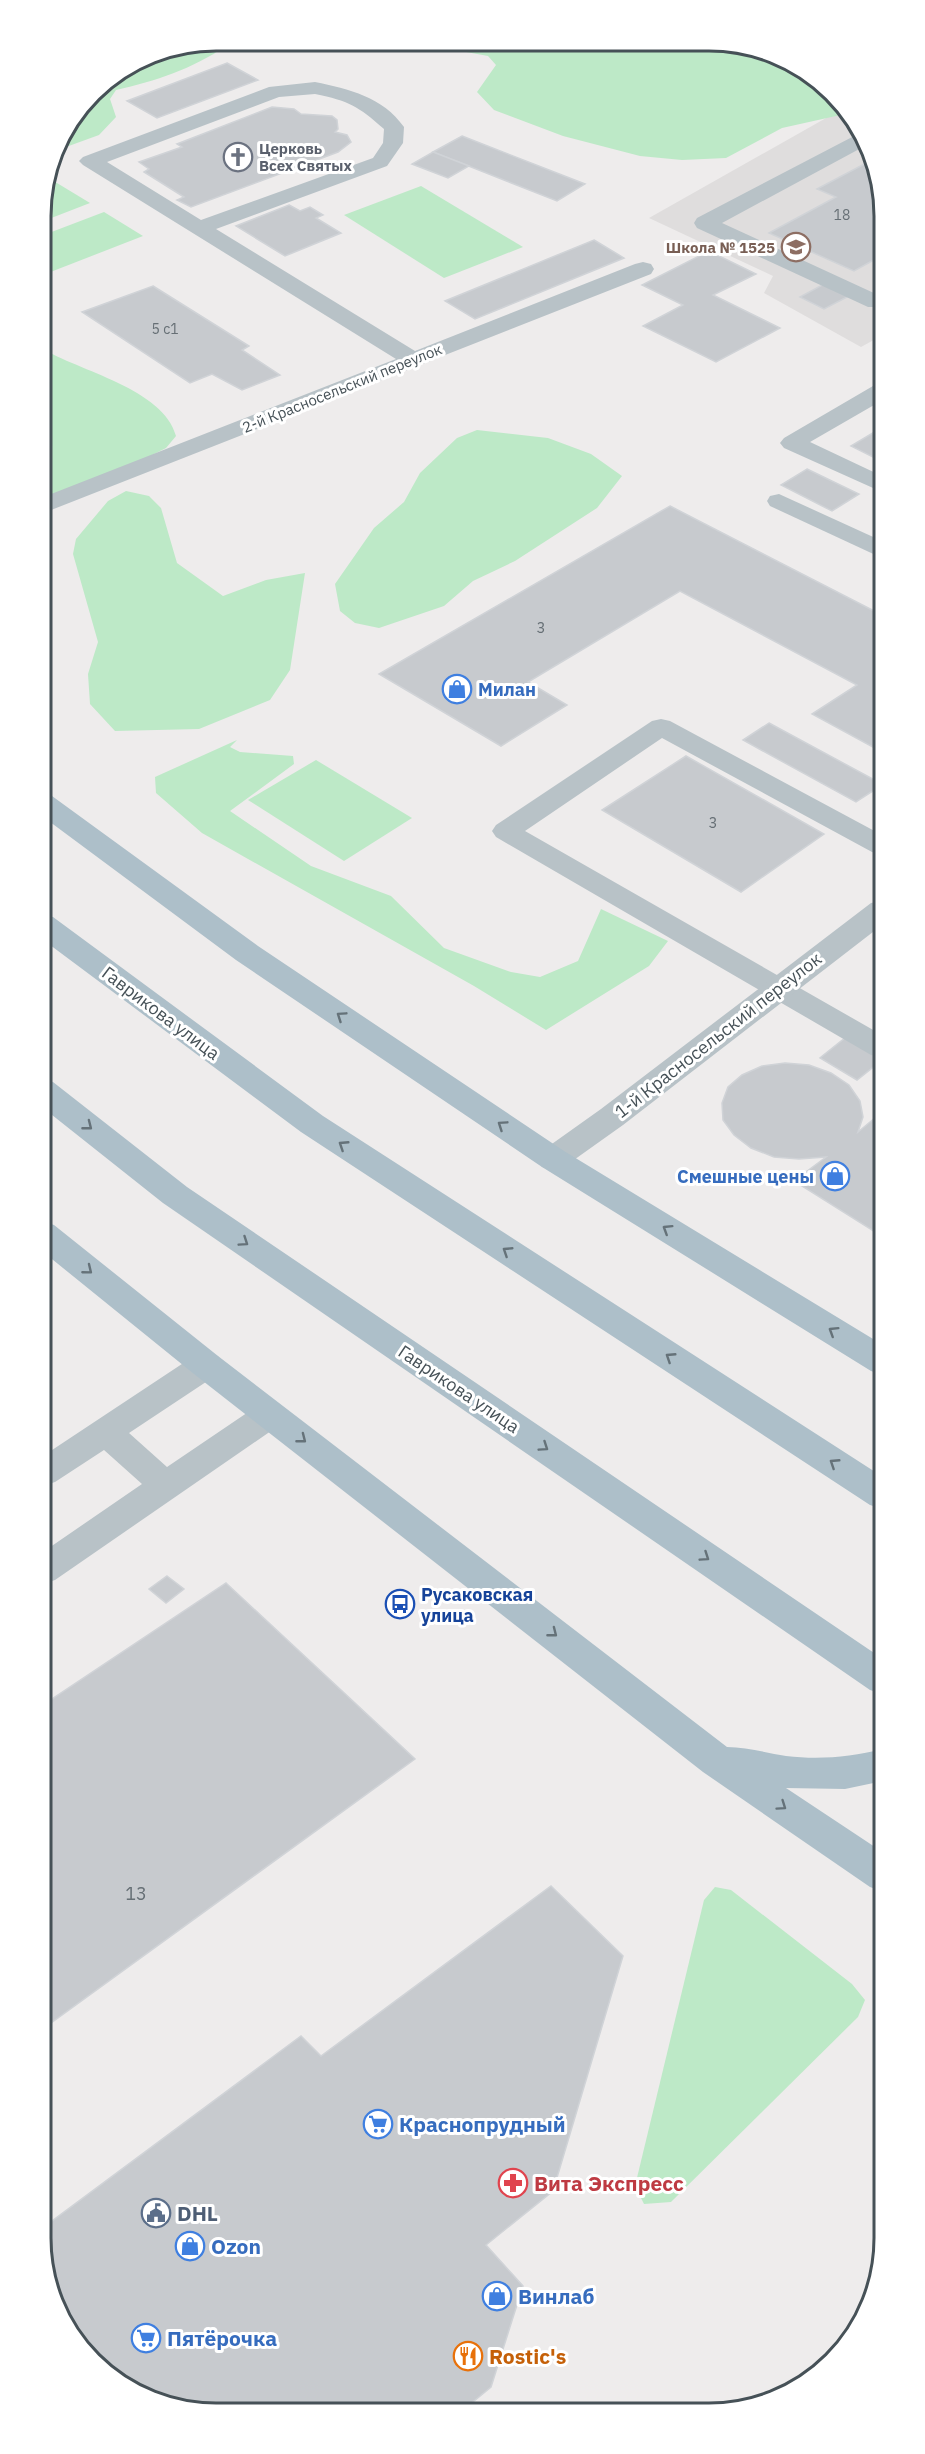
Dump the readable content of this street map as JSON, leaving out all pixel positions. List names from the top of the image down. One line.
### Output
{"streets":{"main road":["Гаврикова улица"],"street":["1-й Красносельский переулок"],"lane":["2-й Красносельский переулок"]},"places":{"church":["Церковь Всех Святых"],"school or university":["Школа № 1525"],"shop":["Милан","Смешные цены","Ozon","Винлаб"],"bus stop":["Русаковская улица"],"supermarket":["Краснопрудный","Пятёрочка"],"pharmacy":["Вита Экспресс"],"public building":["DHL"],"restaurant":["Rostic's"]},"house_numbers":["18","5 с1","3","3","13"]}
